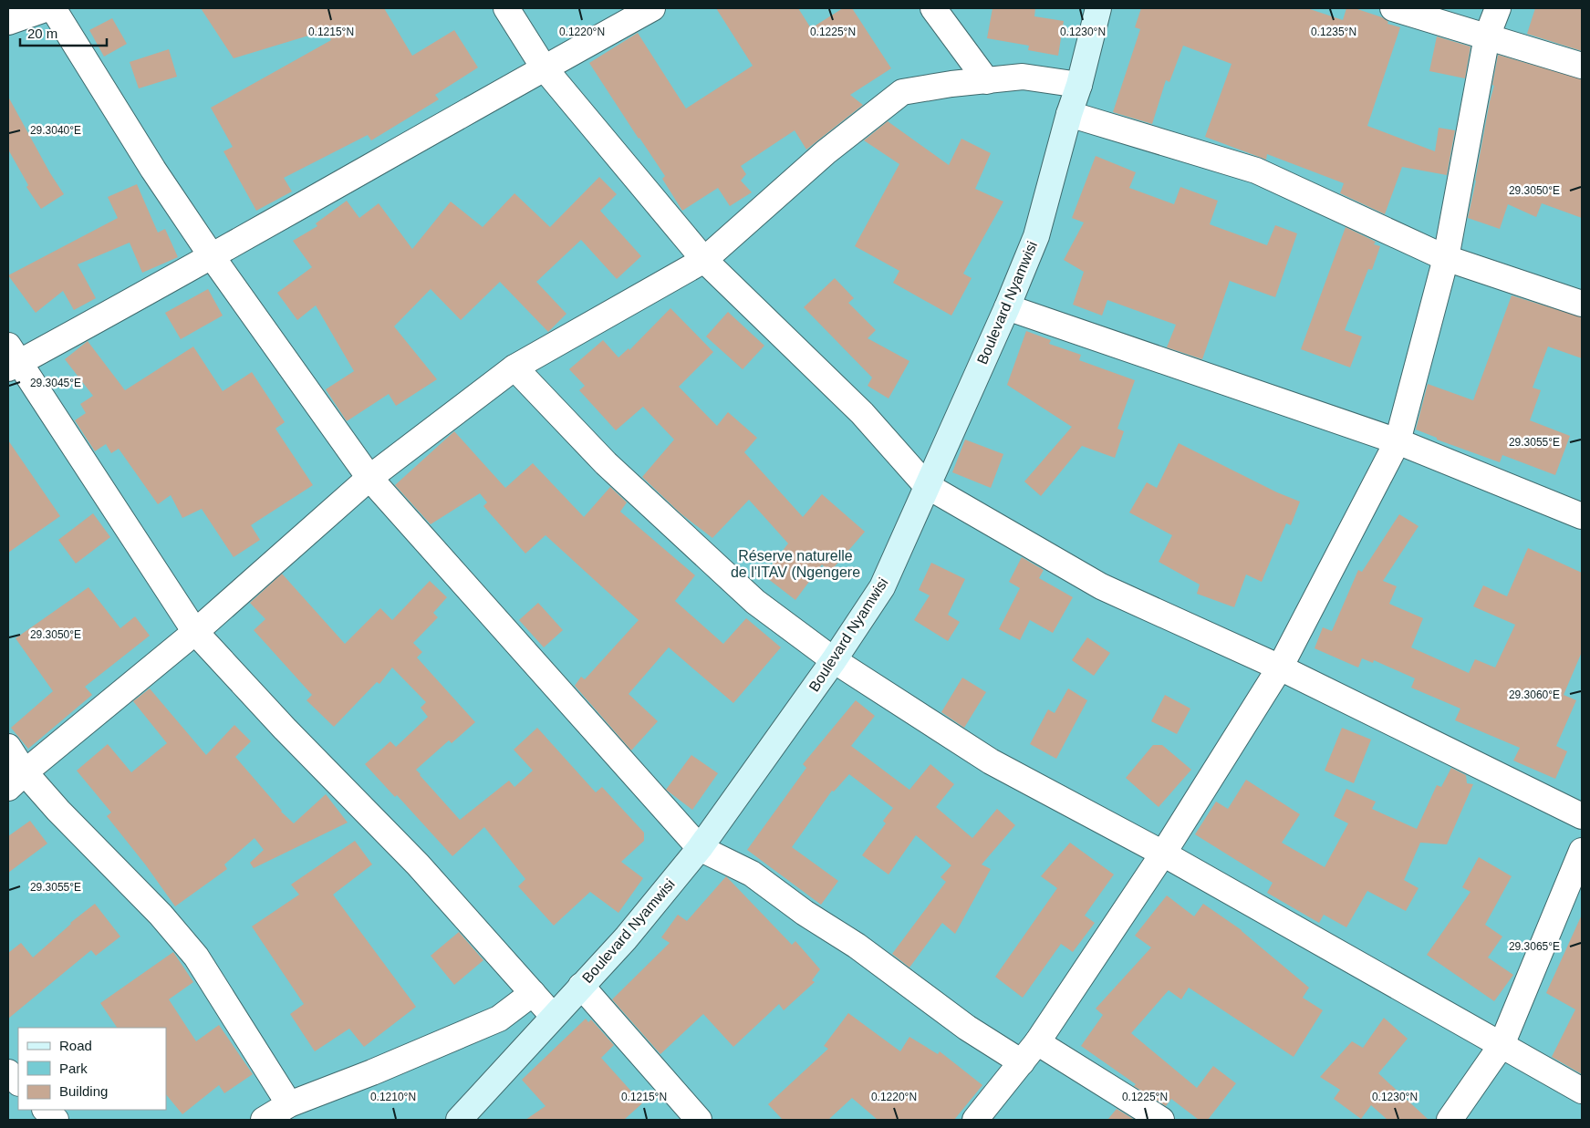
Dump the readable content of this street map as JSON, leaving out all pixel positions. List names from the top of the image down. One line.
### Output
{"streets":{"main road":["Boulevard Nyamwisi"]},"parks":["Réserve naturelle de l'ITAV (Ngengere"],"legend":["Road","Park","Building"],"scale_bar":"20 m","coordinates":["0.1215°N","0.1220°N","0.1225°N","0.1230°N","0.1235°N","29.3040°E","29.3050°E","29.3045°E","29.3055°E","29.3060°E","29.3065°E","0.1210°N"]}
